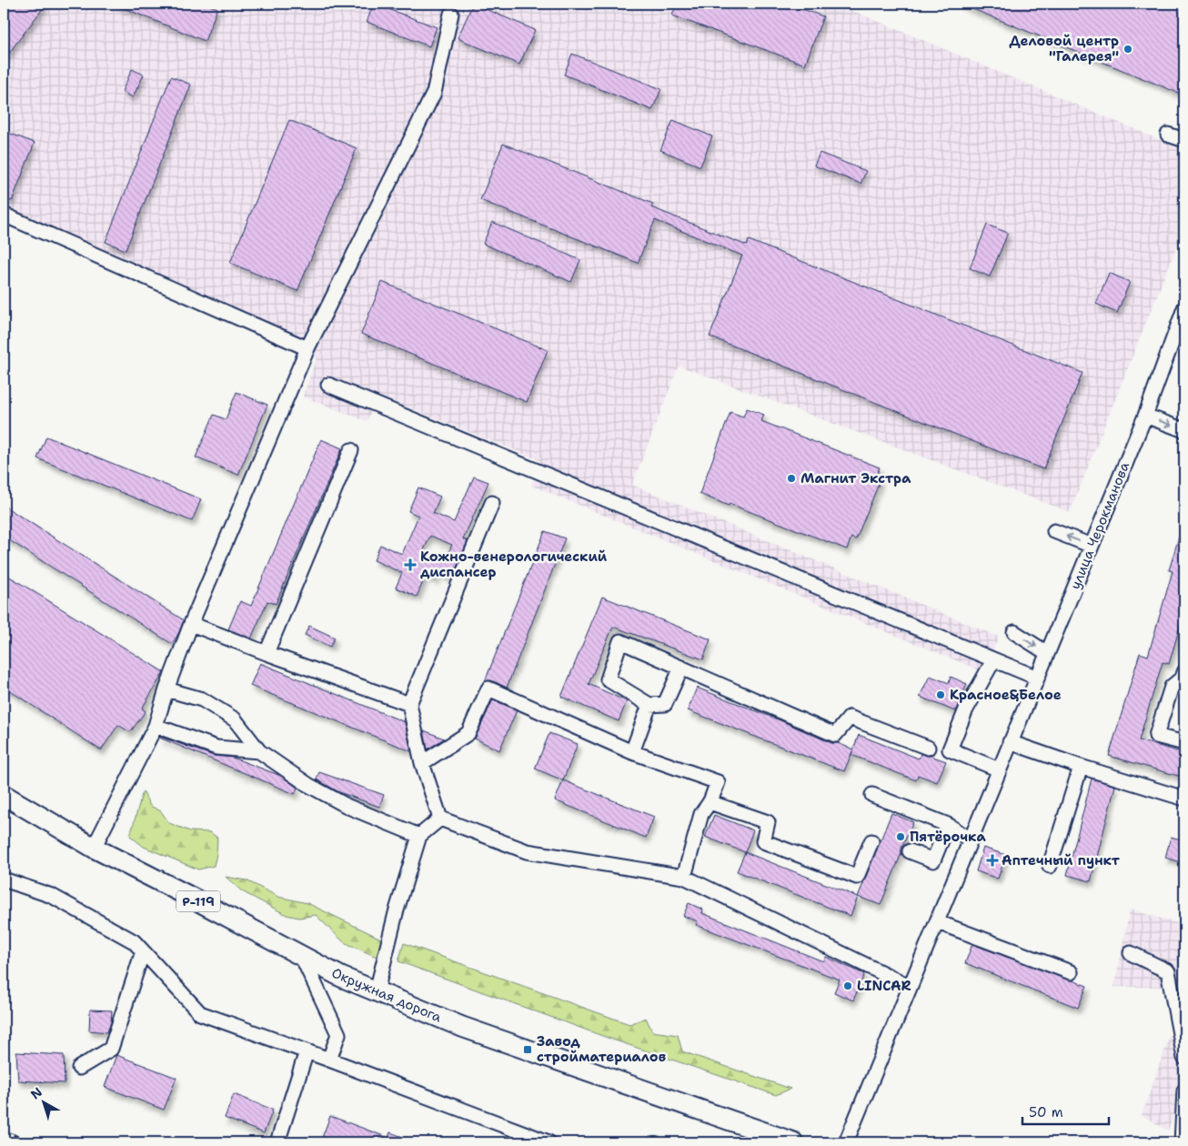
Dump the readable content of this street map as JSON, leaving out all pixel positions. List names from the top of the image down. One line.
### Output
{"streets":{"highway":["Р-119","Окружная дорога"],"street":["улица Черокманова"]},"places":{"other":["Деловой центр \"Галерея\"","Магнит Экстра","Красное&Белое","Пятёрочка","LINCAR"],"health":["Кожно-венерологический диспансер","Аптечный пункт"],"transit":["Завод стройматериалов"]},"scale_bar":"50 m","north":"top left"}
